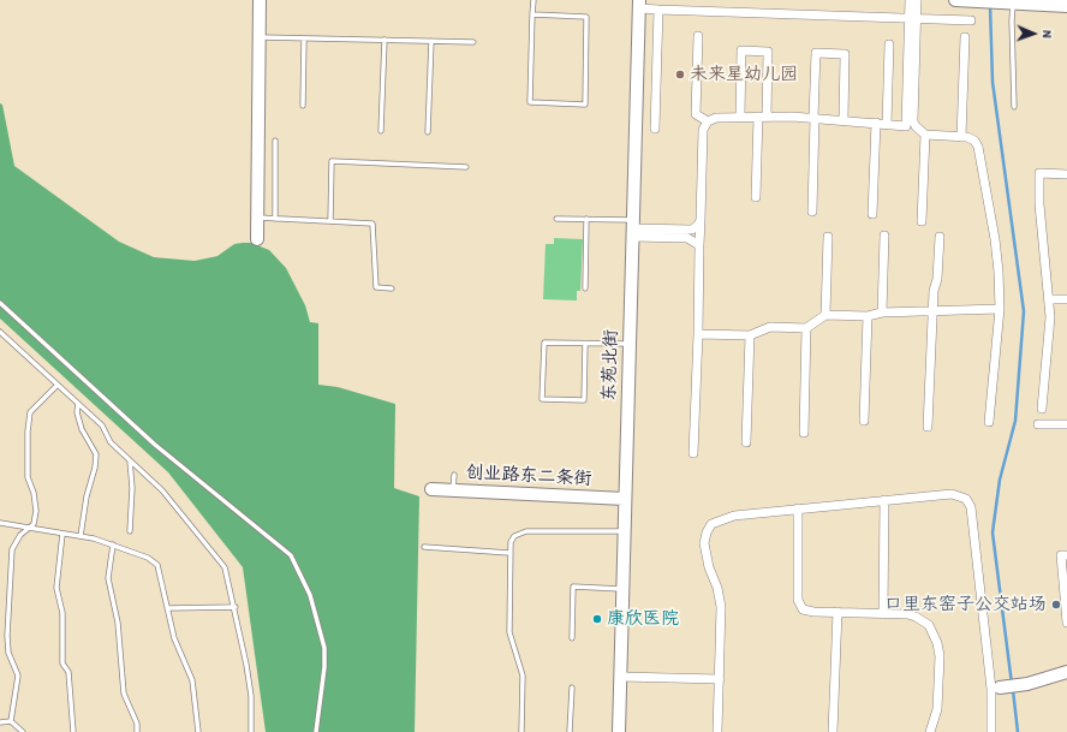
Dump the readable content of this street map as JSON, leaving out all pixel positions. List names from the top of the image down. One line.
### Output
{"streets":{"main road":["东苑北街","创业路东二条街"]},"crossings":[["东苑北街","创业路东二条街"]],"places":["未来星幼儿园","口里东窑子公交站场","康欣医院"],"north":"right"}
